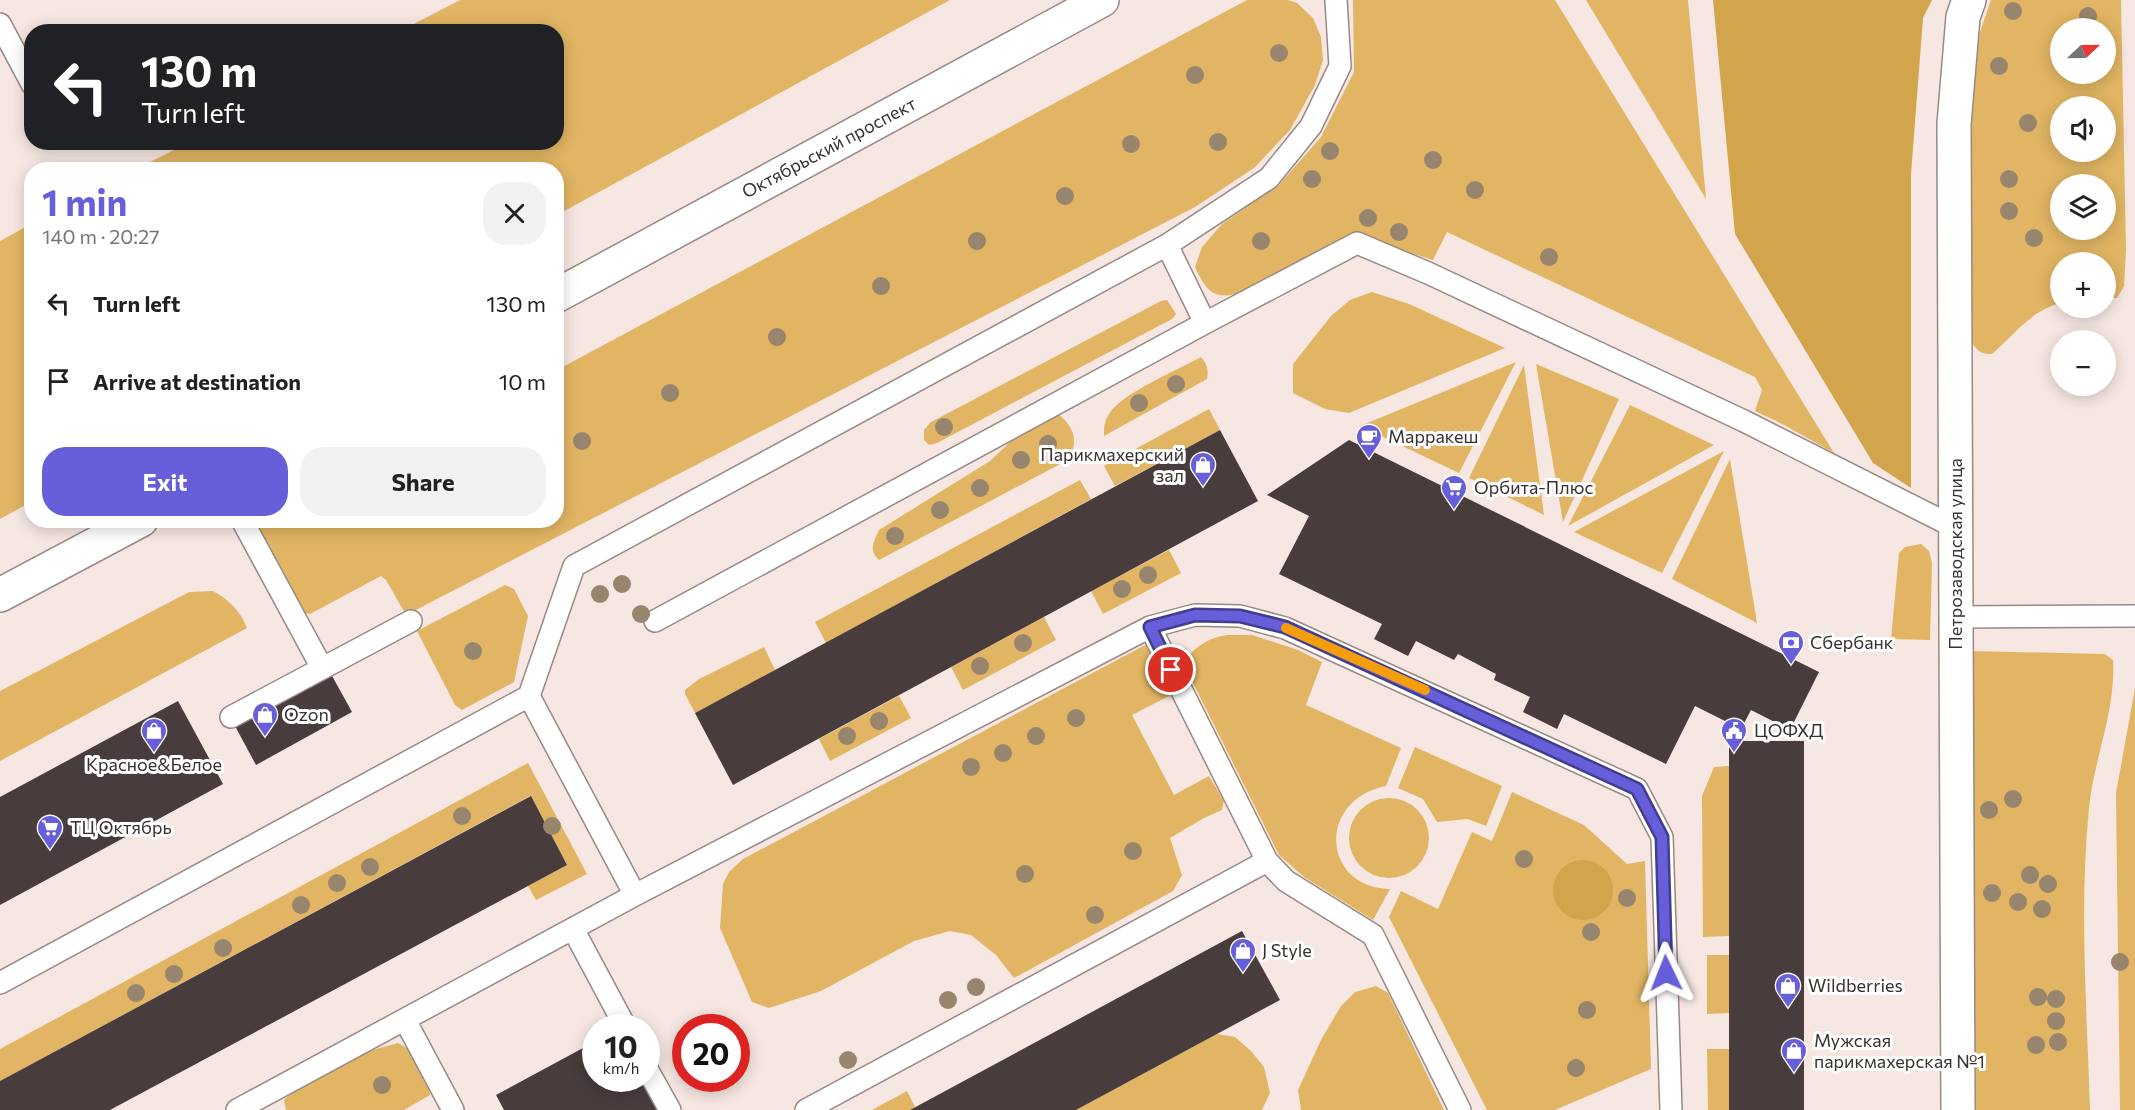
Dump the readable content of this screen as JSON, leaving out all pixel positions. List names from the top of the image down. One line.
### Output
{"streets":{"street":["Октябрьский проспект","Петрозаводская улица"]},"places":{"cafe":["Марракеш"],"shop":["Парикмахерский зал","Ozon","Красное&Белое","J Style","Wildberries","Мужская парикмахерская №1"],"supermarket":["Орбита-Плюс","ТЦ Октябрь"],"bank":["Сбербанк"],"public building":["ЦОФХД"]},"north":"right","page":{"map_buttons":["+","−"],"turn":["130 m","Turn left"],"heading":["1 min","140 m · 20:27"],"list":[{"name":"Turn left","value":"130 m"},{"name":"Arrive at destination","value":"10 m"}],"buttons":["Exit","Share"],"speed":"10 km/h","limit":"20"}}
